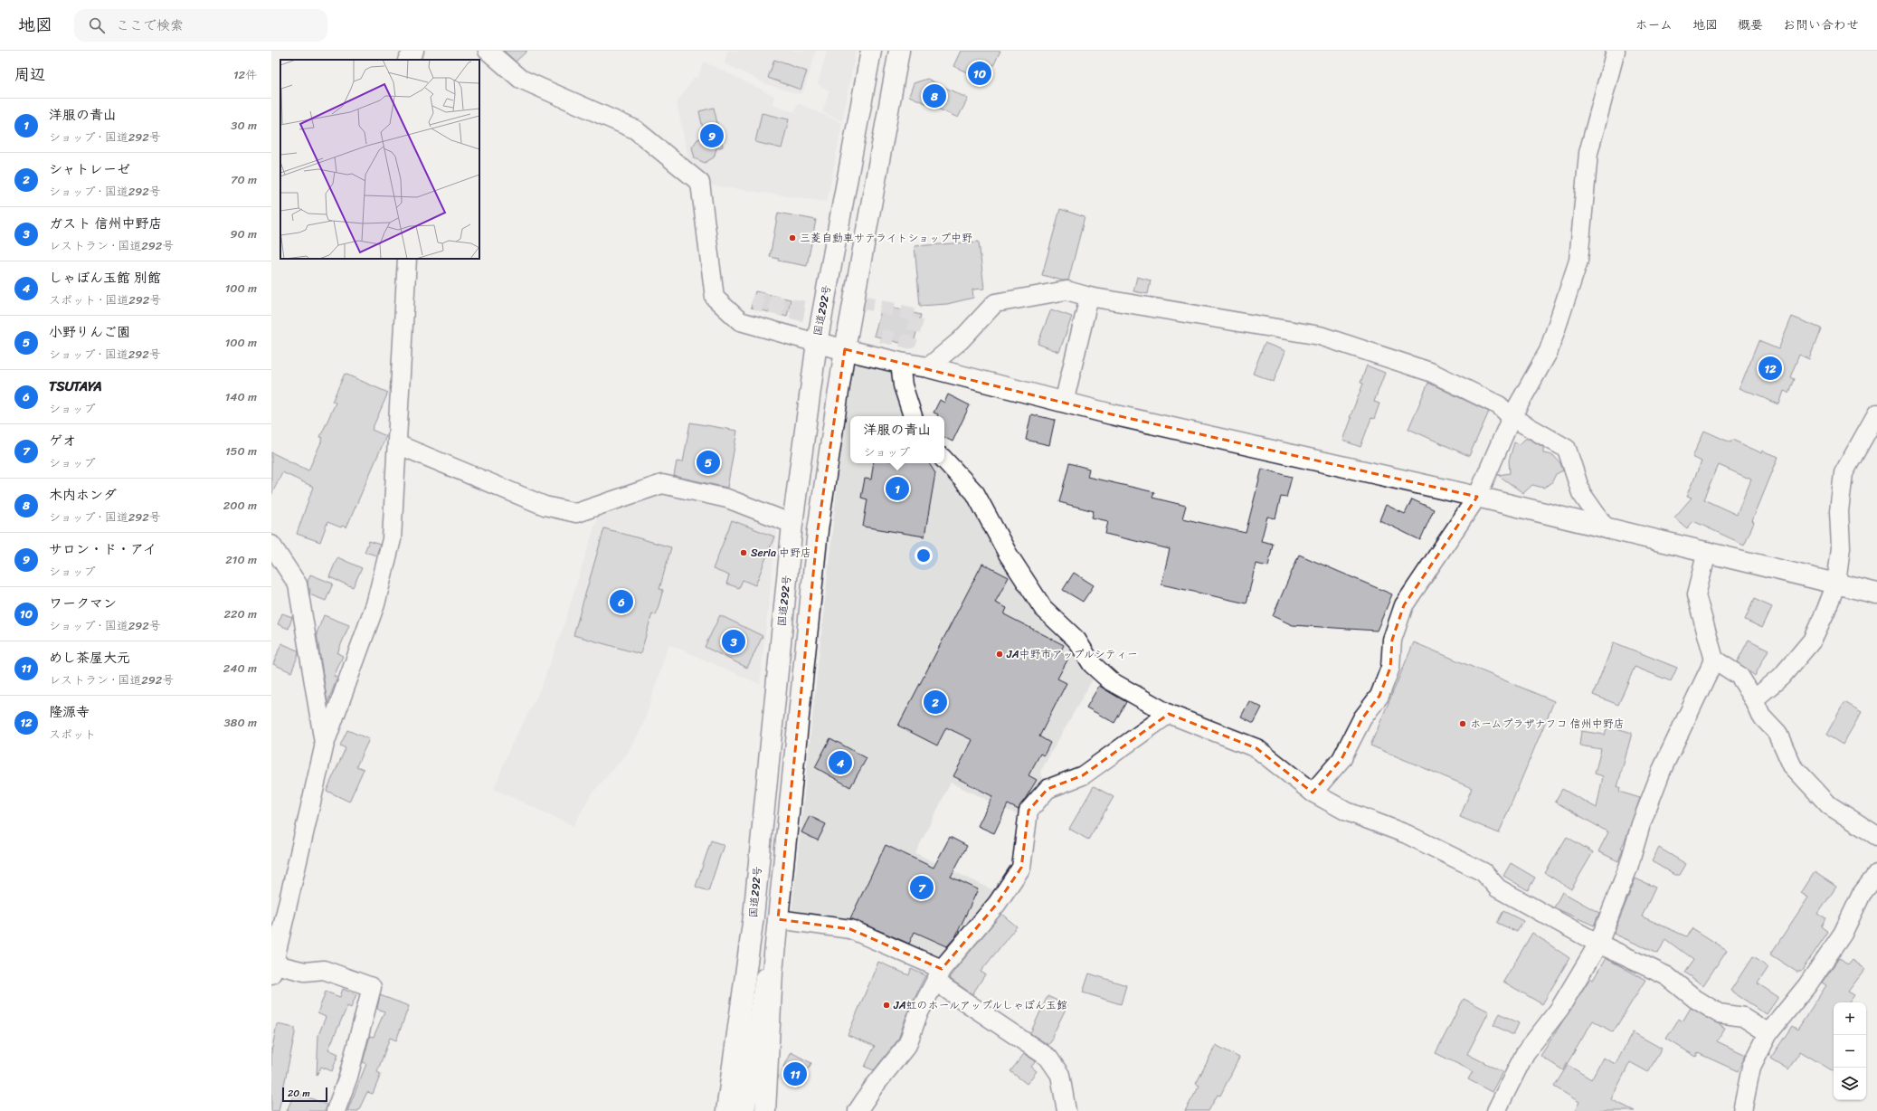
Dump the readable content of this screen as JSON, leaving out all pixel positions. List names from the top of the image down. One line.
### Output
{"streets":{"main road":["国道292号"]},"places":["三菱自動車サテライトショップ中野","Seria 中野店","JA中野市アップルシティー","ホームプラザナフコ 信州中野店","JA虹のホールアップルしゃぼん玉館"],"scale_bar":"20 m","page":{"header":"地図","search":"ここで検索","nav":["ホーム","地図","概要","お問い合わせ"],"heading":["周辺","12件"],"pins":["10","8","9","12","5","1","6","3","2","4","7","11"],"list":[{"mark":"1","name":"洋服の青山","note":"ショップ · 国道292号","value":"30 m"},{"mark":"2","name":"シャトレーゼ","note":"ショップ · 国道292号","value":"70 m"},{"mark":"3","name":"ガスト 信州中野店","note":"レストラン · 国道292号","value":"90 m"},{"mark":"4","name":"しゃぼん玉館 別館","note":"スポット · 国道292号","value":"100 m"},{"mark":"5","name":"小野りんご園","note":"ショップ · 国道292号","value":"100 m"},{"mark":"6","name":"TSUTAYA","note":"ショップ","value":"140 m"},{"mark":"7","name":"ゲオ","note":"ショップ","value":"150 m"},{"mark":"8","name":"木内ホンダ","note":"ショップ · 国道292号","value":"200 m"},{"mark":"9","name":"サロン・ド・アイ","note":"ショップ","value":"210 m"},{"mark":"10","name":"ワークマン","note":"ショップ · 国道292号","value":"220 m"},{"mark":"11","name":"めし茶屋大元","note":"レストラン · 国道292号","value":"240 m"},{"mark":"12","name":"隆源寺","note":"スポット","value":"380 m"}],"popup":["洋服の青山","ショップ"],"map_buttons":["+","−"],"scale":"20 m"}}
